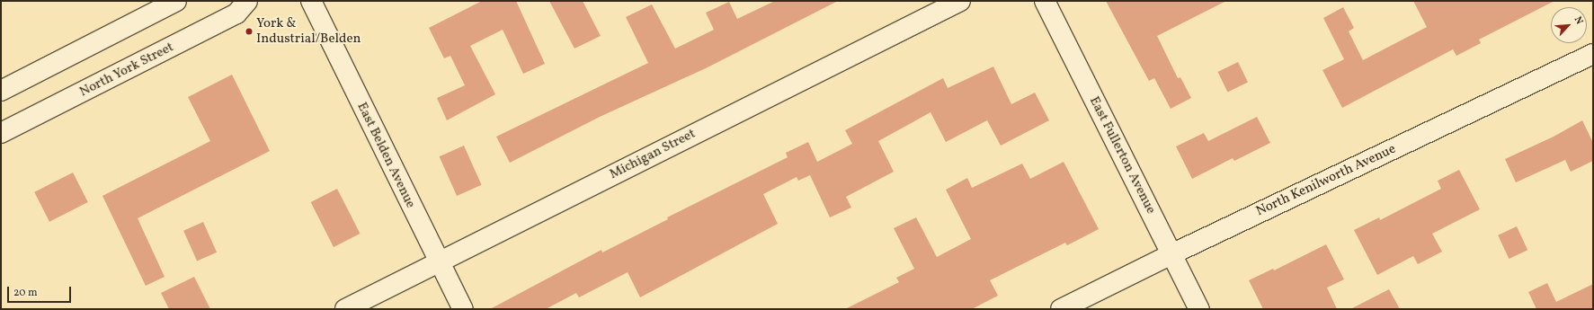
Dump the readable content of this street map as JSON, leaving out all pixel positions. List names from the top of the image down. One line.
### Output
{"streets":{"street":["North York Street","Michigan Street","East Belden Avenue","East Fullerton Avenue","North Kenilworth Avenue"]},"crossings":[["Michigan Street","East Belden Avenue"],["East Fullerton Avenue","North Kenilworth Avenue"]],"places":["York & Industrial/Belden"],"scale_bar":"20 m","north":"top right"}
